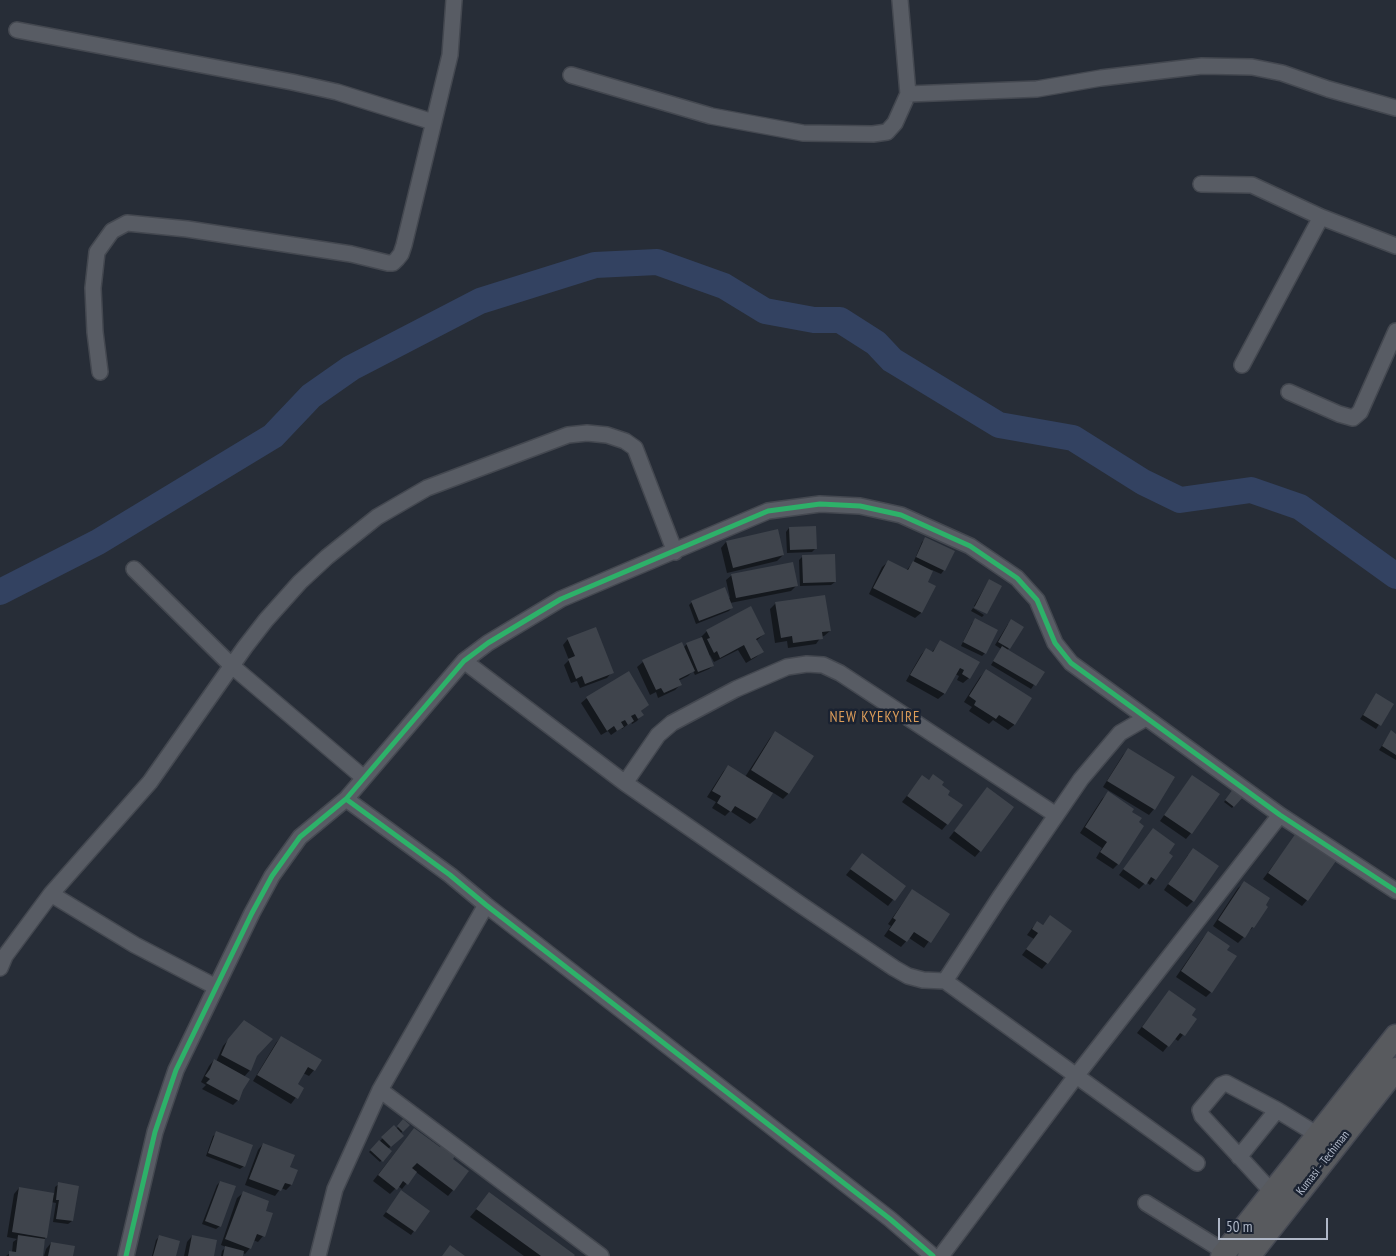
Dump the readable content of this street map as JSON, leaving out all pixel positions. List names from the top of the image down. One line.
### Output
{"streets":{"highway":["Kumasi - Techiman"]},"districts":["NEW KYEKYIRE"],"scale_bar":"50 m"}
